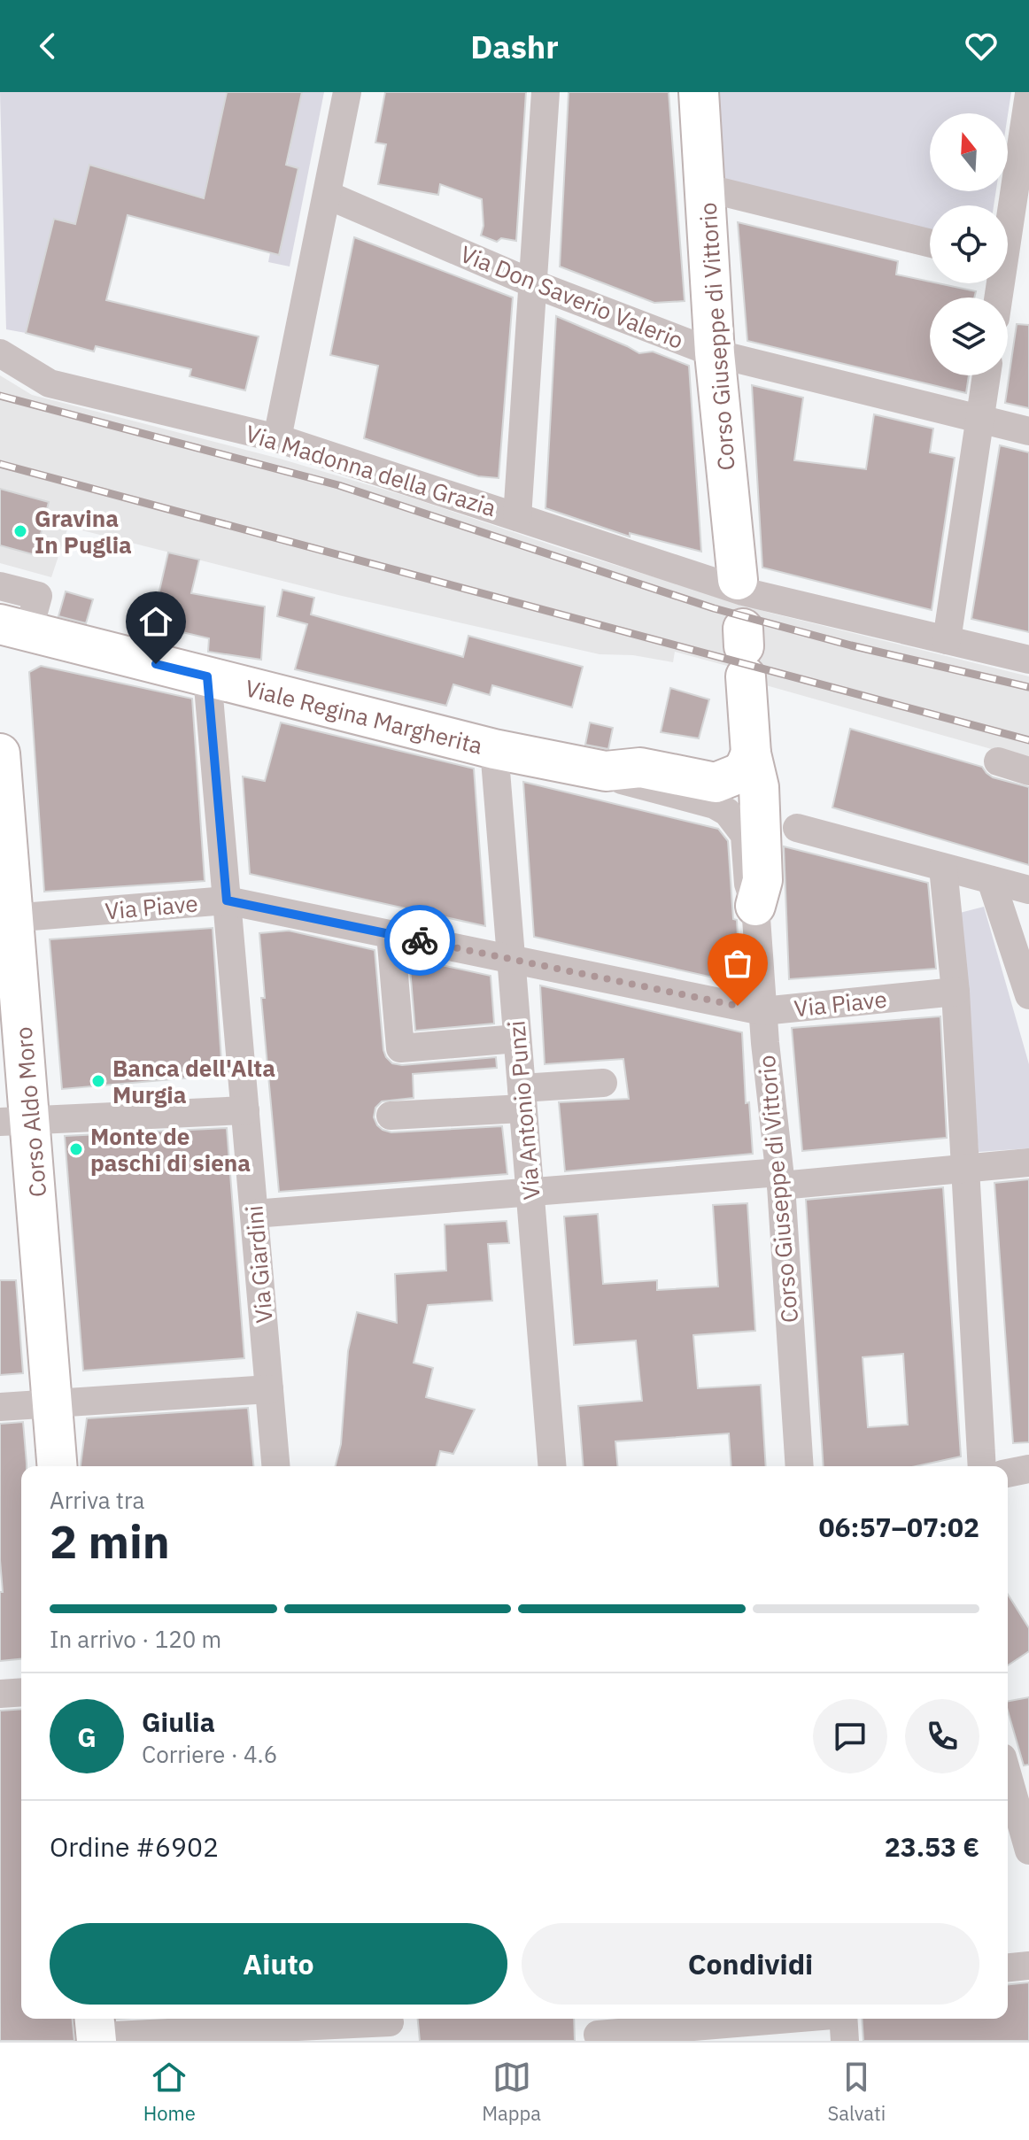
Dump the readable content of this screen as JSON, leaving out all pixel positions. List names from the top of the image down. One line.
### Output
{"streets":{"street":["Via Don Saverio Valerio","Corso Giuseppe di Vittorio","Via Madonna della Grazia","Viale Regina Margherita","Via Piave","Vía Antonio Punzi","Corso Aldo Moro","Via Giardini"]},"crossings":[["Via Don Saverio Valerio","Corso Giuseppe di Vittorio"],["Corso Giuseppe di Vittorio","Via Madonna della Grazia"],["Corso Giuseppe di Vittorio","Viale Regina Margherita"],["Corso Giuseppe di Vittorio","Via Piave"],["Viale Regina Margherita","Vía Antonio Punzi"],["Viale Regina Margherita","Via Giardini"],["Via Piave","Vía Antonio Punzi"],["Via Piave","Corso Aldo Moro"],["Via Piave","Via Giardini"]],"places":["Gravina In Puglia","Banca dell'Alta Murgia","Monte de paschi di siena"],"north":"top","page":{"header":"Dashr","heading":["2 min","Arriva tra","06:57–07:02"],"panel":["Giulia","Corriere · 4.6","Ordine #6902","23.53 €"],"bar":"In arrivo · 120 m","round":"G","buttons":["Aiuto","Condividi"],"tabs":["Home","Mappa","Salvati"]}}
